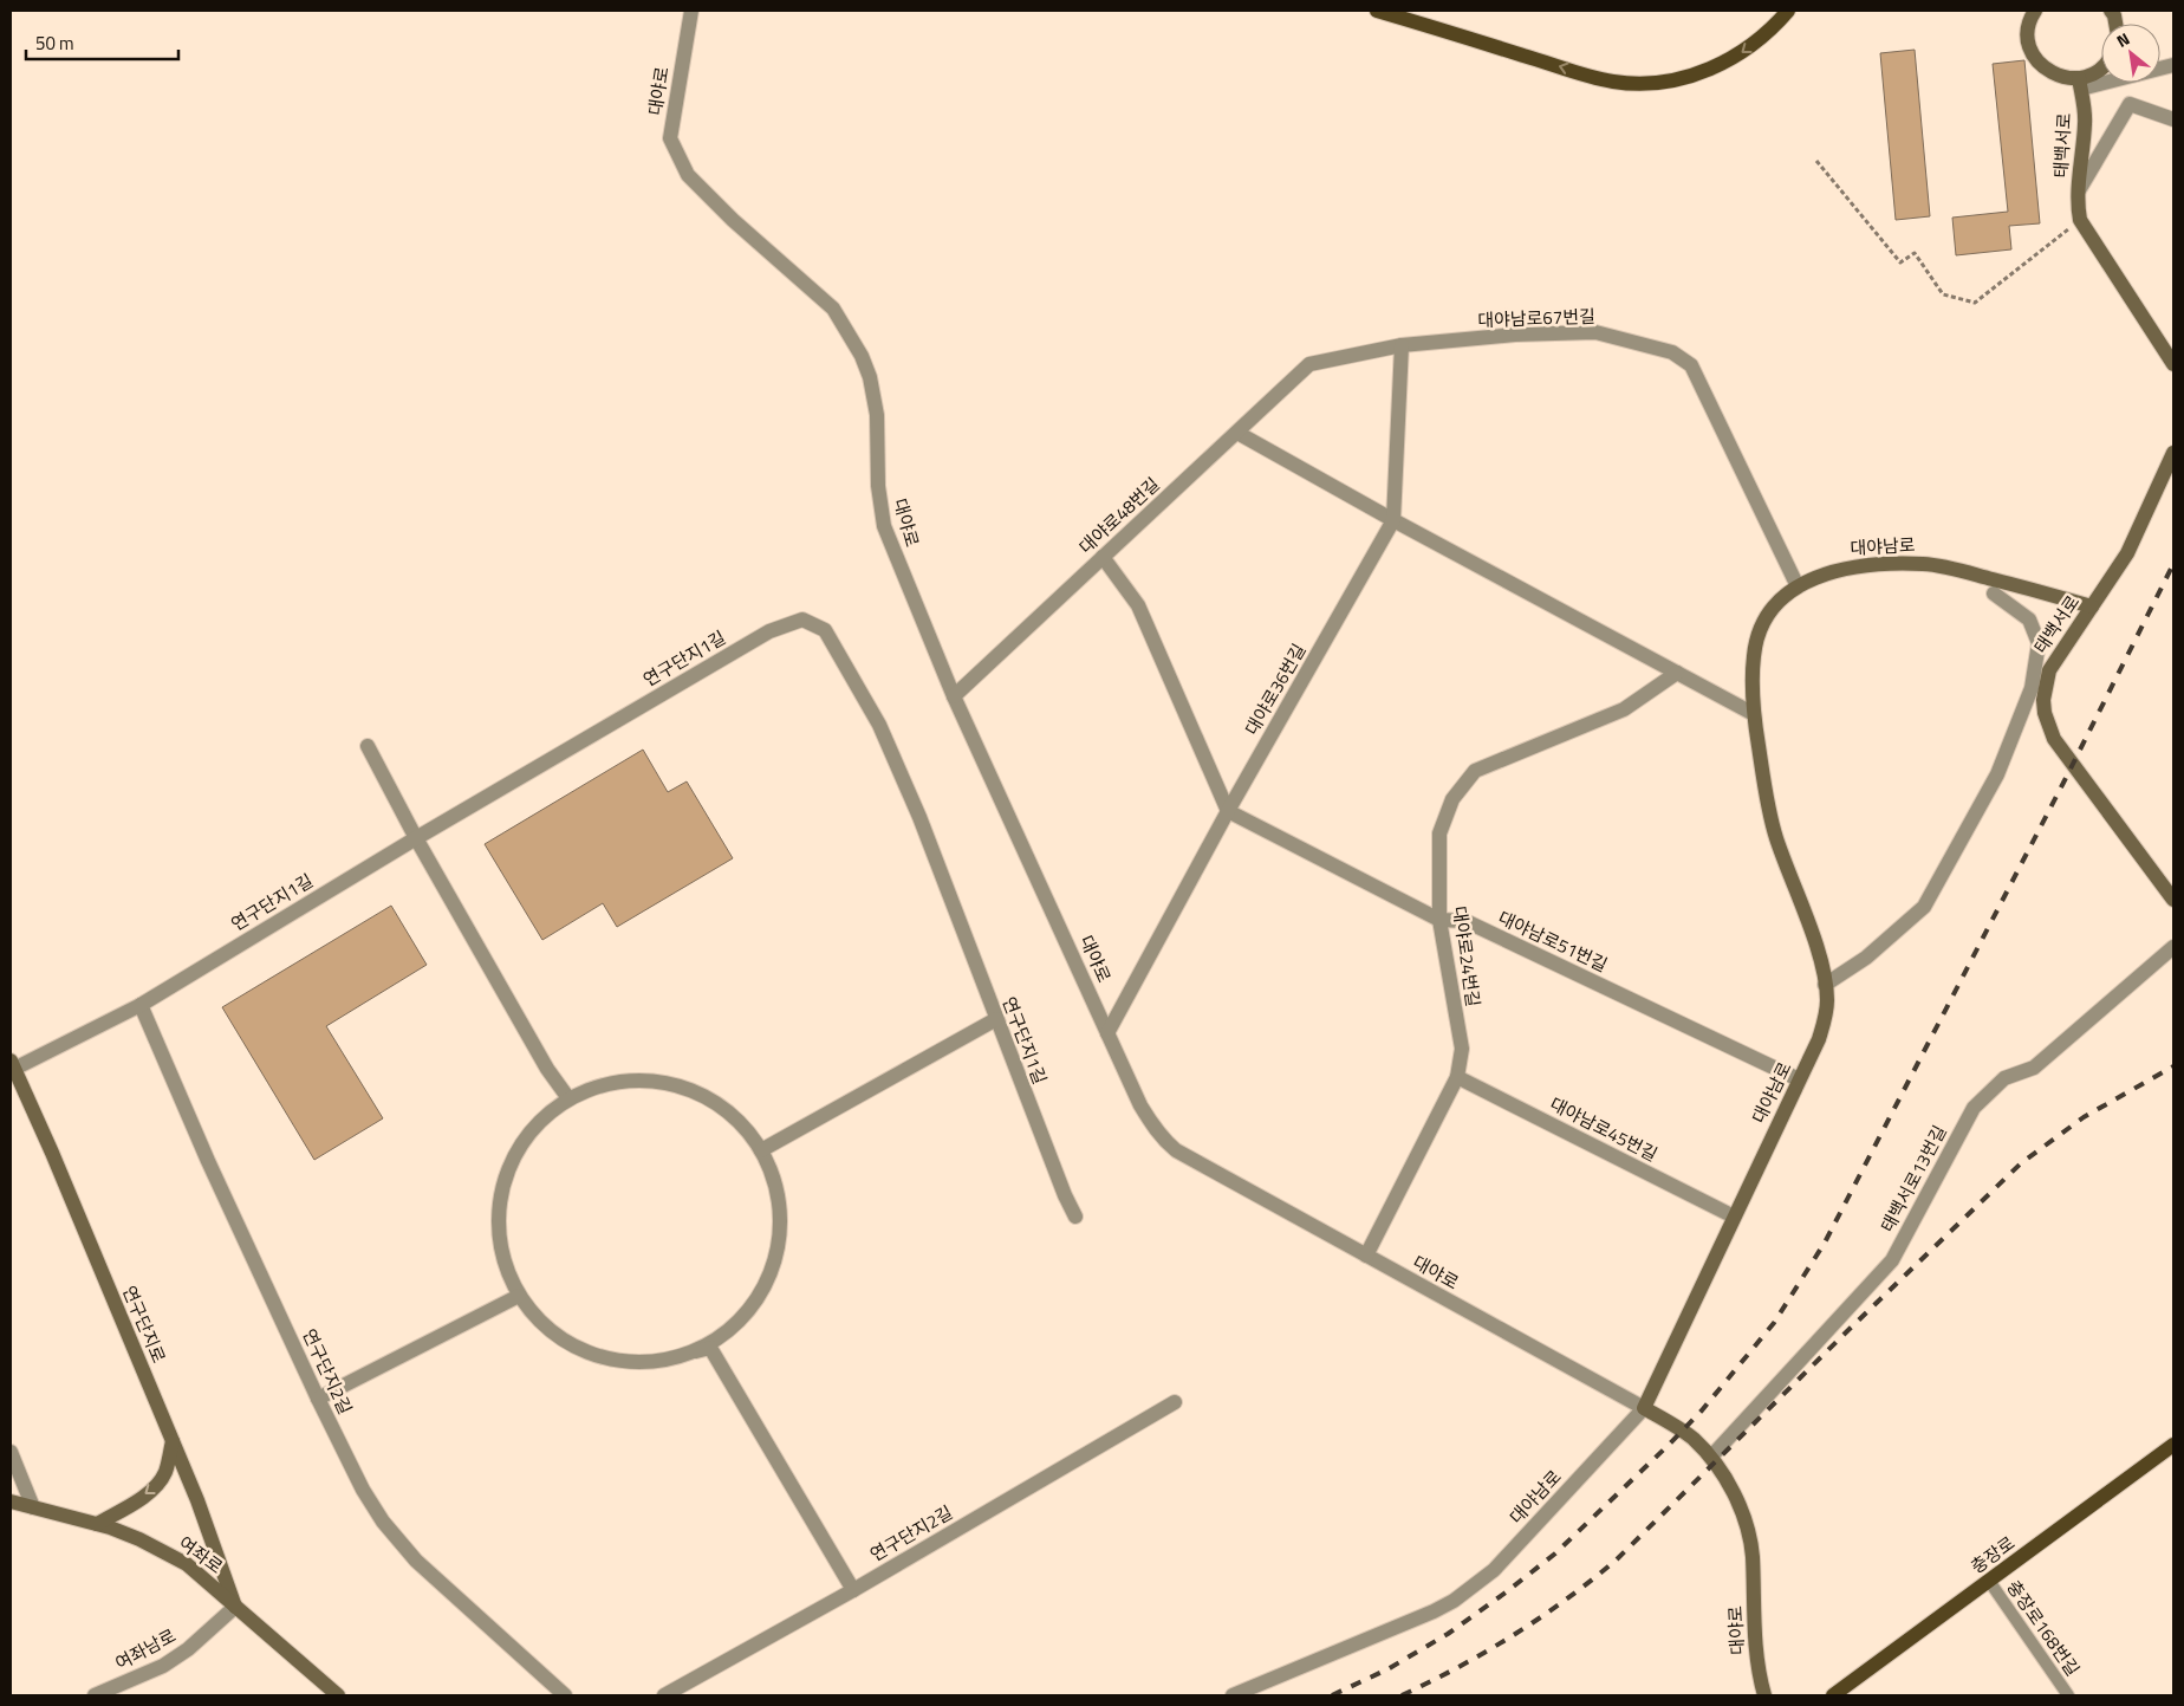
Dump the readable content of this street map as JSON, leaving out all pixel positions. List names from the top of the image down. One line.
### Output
{"streets":{"main road":["충장로"],"street":["대야로","태백서로","대야남로67번길","대야로48번길","대야남로","연구단지1길","대야로36번길","대야남로51번길","대야로24번길","대야남로45번길","태백서로13번길","연구단지로","연구단지2길","여좌로","여좌남로"],"lane":["충장로168번길"]},"crossings":[["대야로","대야로48번길"],["대야로","대야남로"],["대야로","대야로36번길"],["대야로","대야로24번길"],["대야로","태백서로13번길"],["태백서로","대야남로"],["대야남로67번길","대야로48번길"],["대야남로67번길","대야남로"],["대야남로67번길","대야로36번길"],["대야남로","대야남로51번길"],["대야남로","대야남로45번길"],["연구단지1길","연구단지로"],["연구단지1길","연구단지2길"],["대야로36번길","대야남로51번길"],["대야남로51번길","대야로24번길"],["대야로24번길","대야남로45번길"],["연구단지로","여좌로"],["연구단지로","여좌남로"],["여좌로","여좌남로"],["충장로","충장로168번길"]],"scale_bar":"50 m","north":"top left"}
